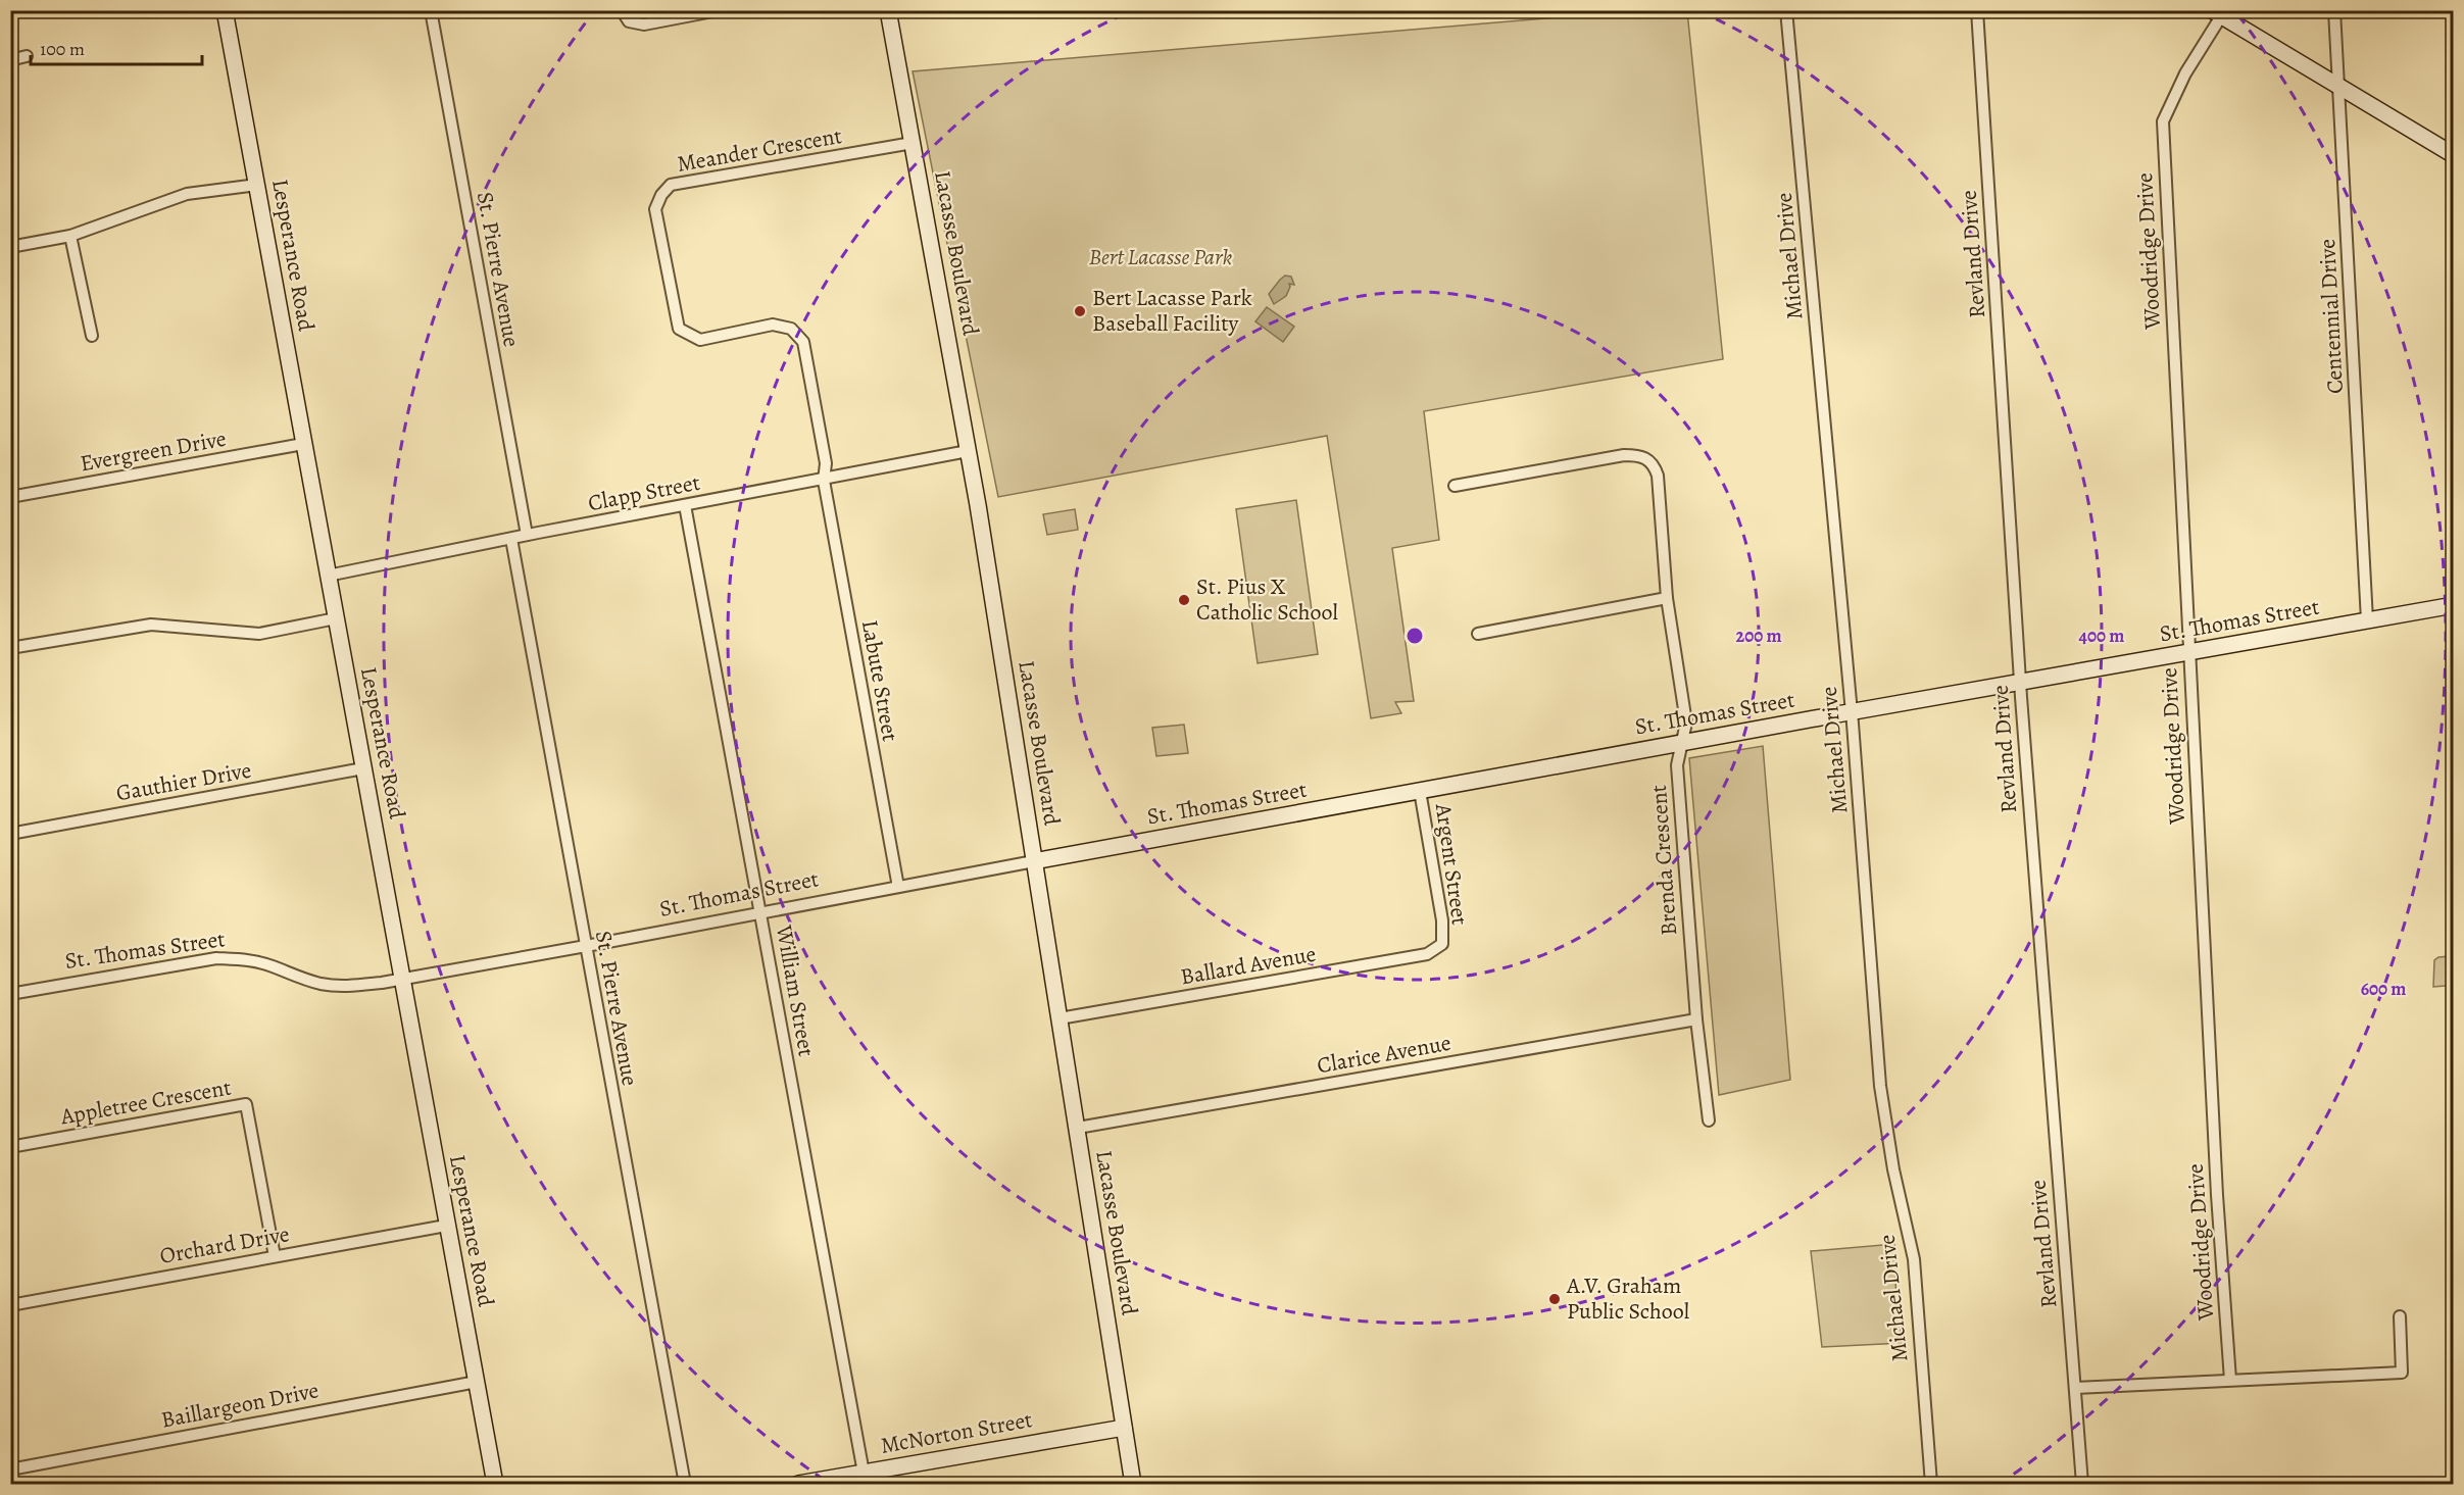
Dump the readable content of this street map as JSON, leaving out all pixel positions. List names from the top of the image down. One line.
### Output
{"streets":{"street":["Meander Crescent","Woodridge Drive","Lacasse Boulevard","Revland Drive","Lesperance Road","Michael Drive","St. Pierre Avenue","Centennial Drive","Evergreen Drive","Clapp Street","St. Thomas Street","Labute Street","Gauthier Drive","Brenda Crescent","Argent Street","Ballard Avenue","William Street","Clarice Avenue","Appletree Crescent","Orchard Drive","Baillargeon Drive","McNorton Street"]},"crossings":[["Meander Crescent","Lacasse Boulevard"],["Meander Crescent","Clapp Street"],["Meander Crescent","Labute Street"],["Woodridge Drive","St. Thomas Street"],["Lacasse Boulevard","Clapp Street"],["Lacasse Boulevard","St. Thomas Street"],["Lacasse Boulevard","Ballard Avenue"],["Lacasse Boulevard","Clarice Avenue"],["Lacasse Boulevard","McNorton Street"],["Revland Drive","St. Thomas Street"],["Lesperance Road","Evergreen Drive"],["Lesperance Road","Clapp Street"],["Lesperance Road","St. Thomas Street"],["Lesperance Road","Gauthier Drive"],["Lesperance Road","Orchard Drive"],["Lesperance Road","Baillargeon Drive"],["Michael Drive","St. Thomas Street"],["St. Pierre Avenue","Clapp Street"],["St. Pierre Avenue","St. Thomas Street"],["Centennial Drive","St. Thomas Street"],["Clapp Street","Labute Street"],["Clapp Street","William Street"],["St. Thomas Street","Labute Street"],["St. Thomas Street","Brenda Crescent"],["St. Thomas Street","Argent Street"],["St. Thomas Street","William Street"],["Brenda Crescent","Clarice Avenue"],["Argent Street","Ballard Avenue"],["William Street","McNorton Street"],["Appletree Crescent","Orchard Drive"]],"parks":["Bert Lacasse Park"],"places":["Bert Lacasse Park Baseball Facility","St. Pius X Catholic School","A.V. Graham Public School"],"scale_bar":"100 m","rings":["200 m","400 m","600 m"]}
